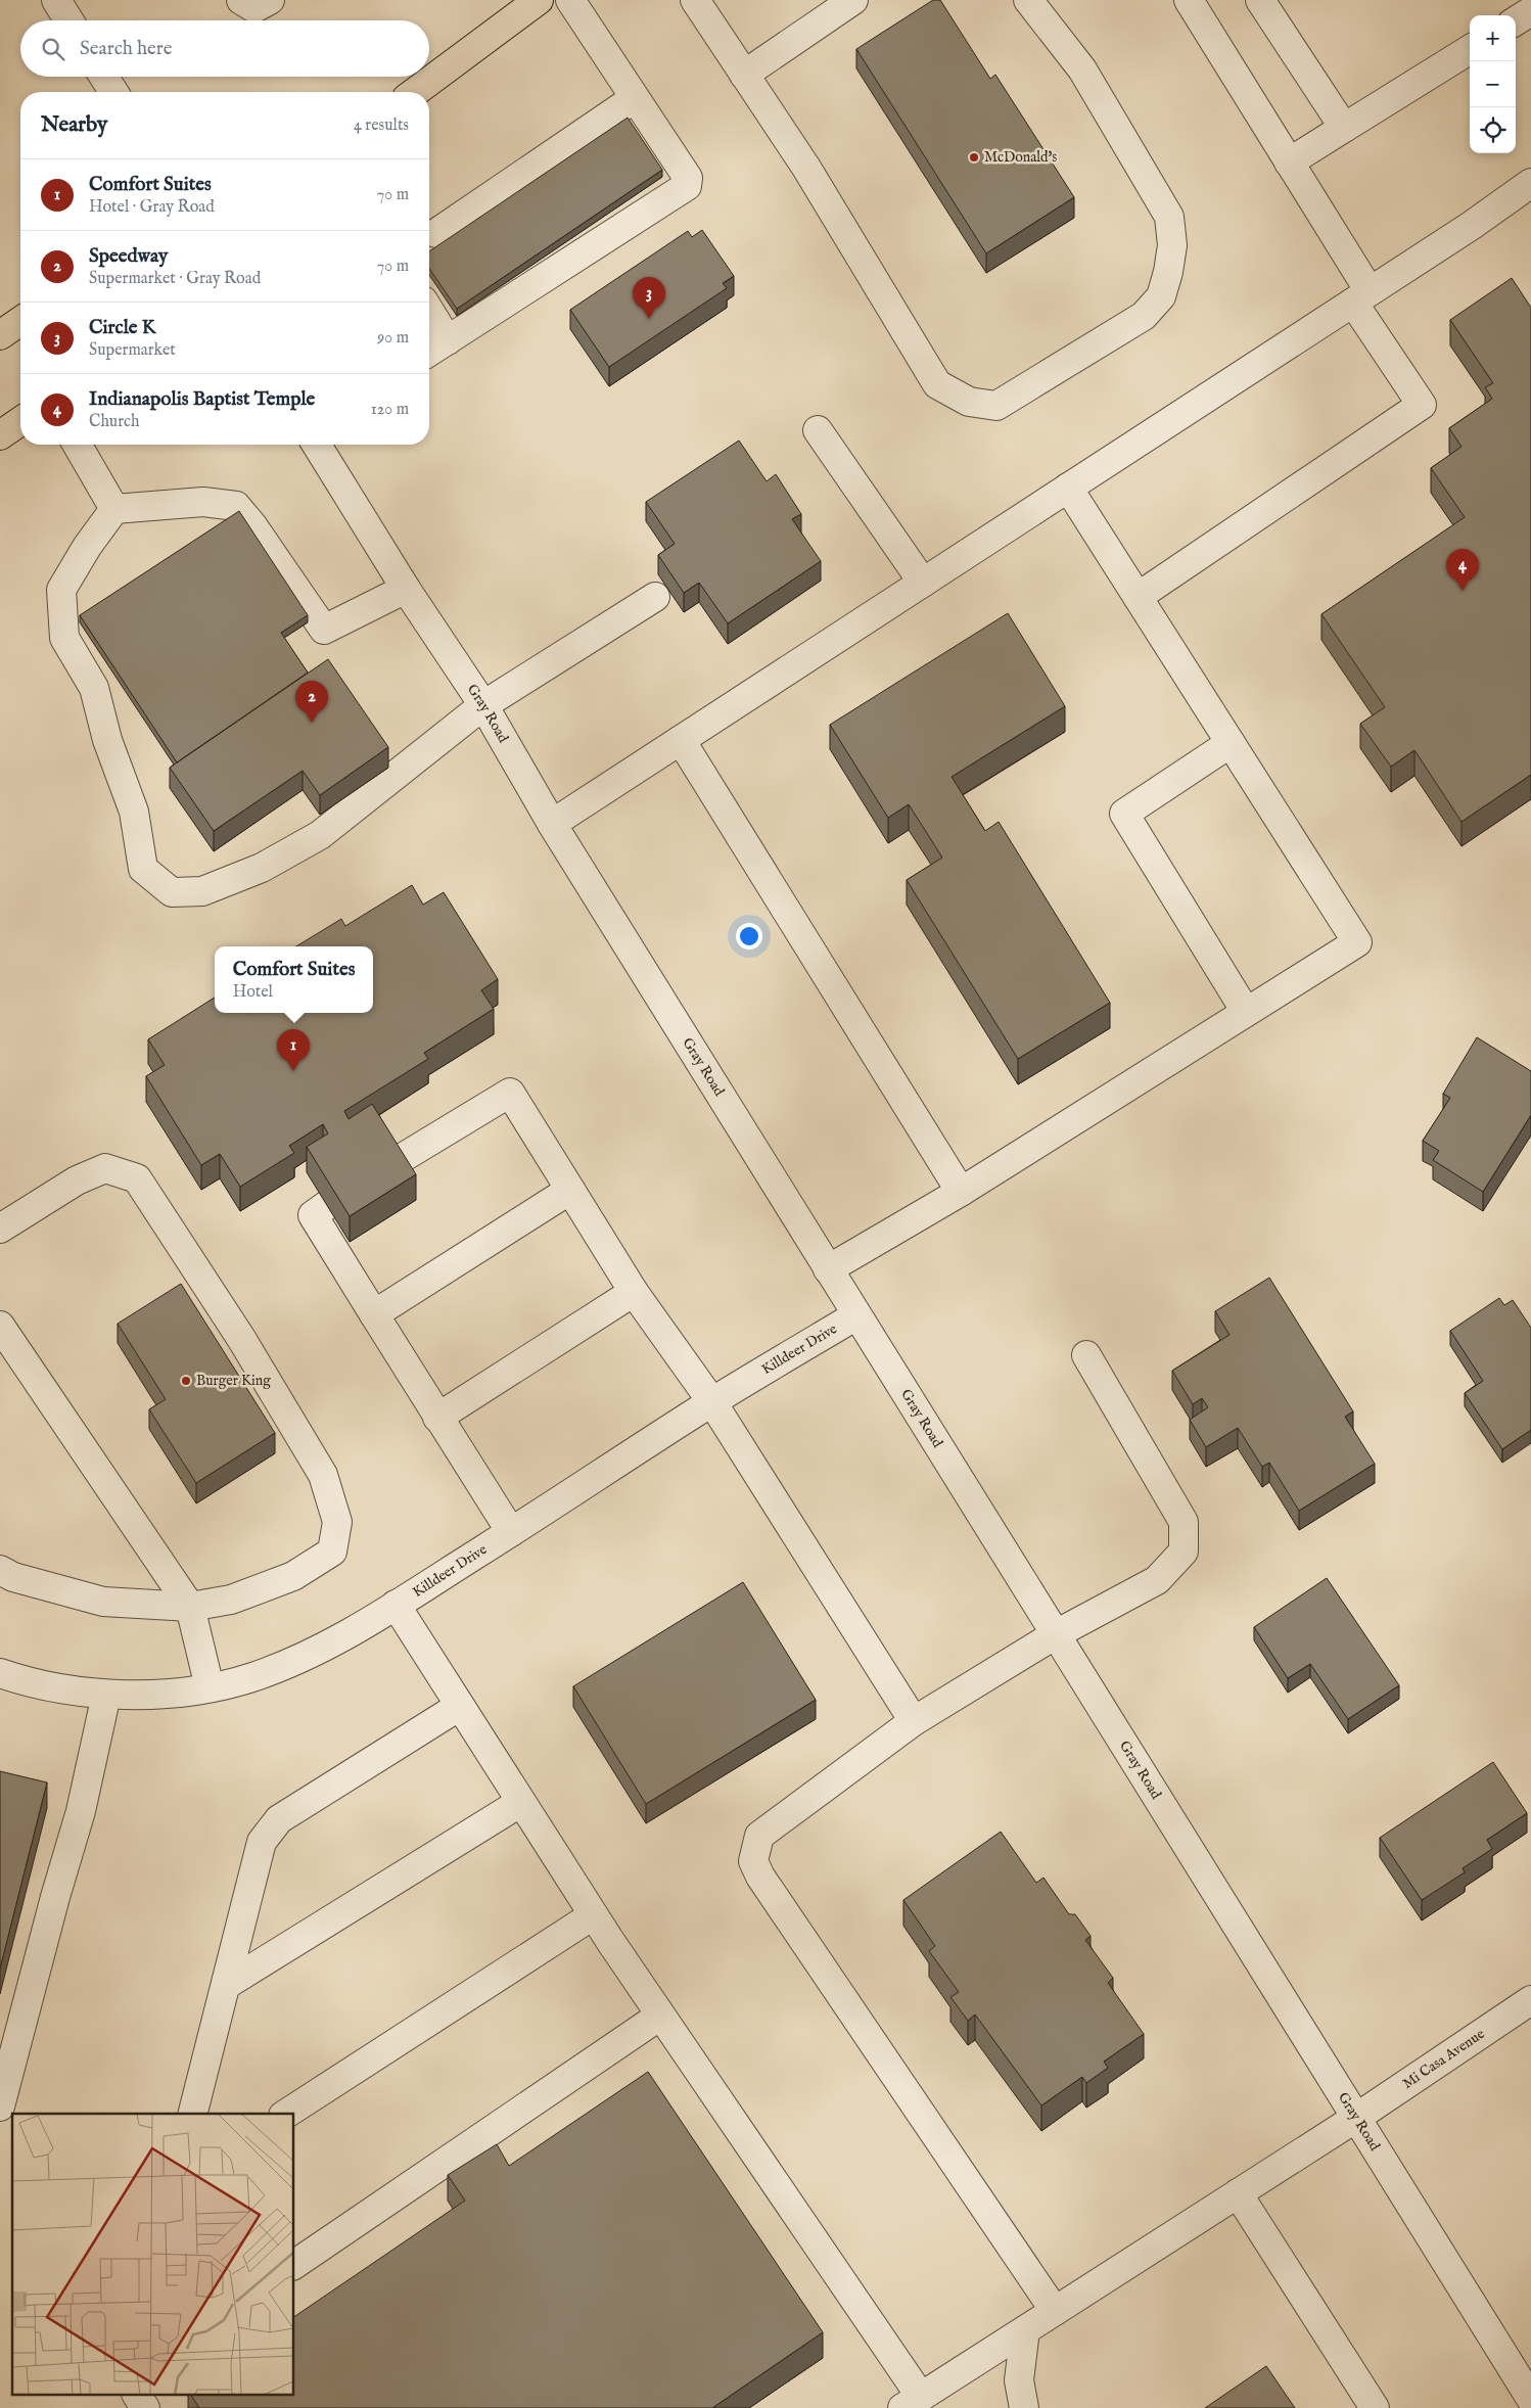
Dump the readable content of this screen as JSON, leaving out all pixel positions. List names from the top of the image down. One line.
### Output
{"streets":{"street":["Gray Road","Killdeer Drive","Mi Casa Avenue"]},"crossings":[["Gray Road","Killdeer Drive"],["Gray Road","Mi Casa Avenue"]],"places":["McDonald's","Burger King"],"page":{"map_buttons":["+","−"],"search":"Search here","heading":["Nearby","4 results"],"list":[{"mark":"1","name":"Comfort Suites","note":"Hotel · Gray Road","value":"70 m"},{"mark":"2","name":"Speedway","note":"Supermarket · Gray Road","value":"70 m"},{"mark":"3","name":"Circle K","note":"Supermarket","value":"90 m"},{"mark":"4","name":"Indianapolis Baptist Temple","note":"Church","value":"120 m"}],"pins":["3","4","2","1"],"popup":["Comfort Suites","Hotel"]}}
